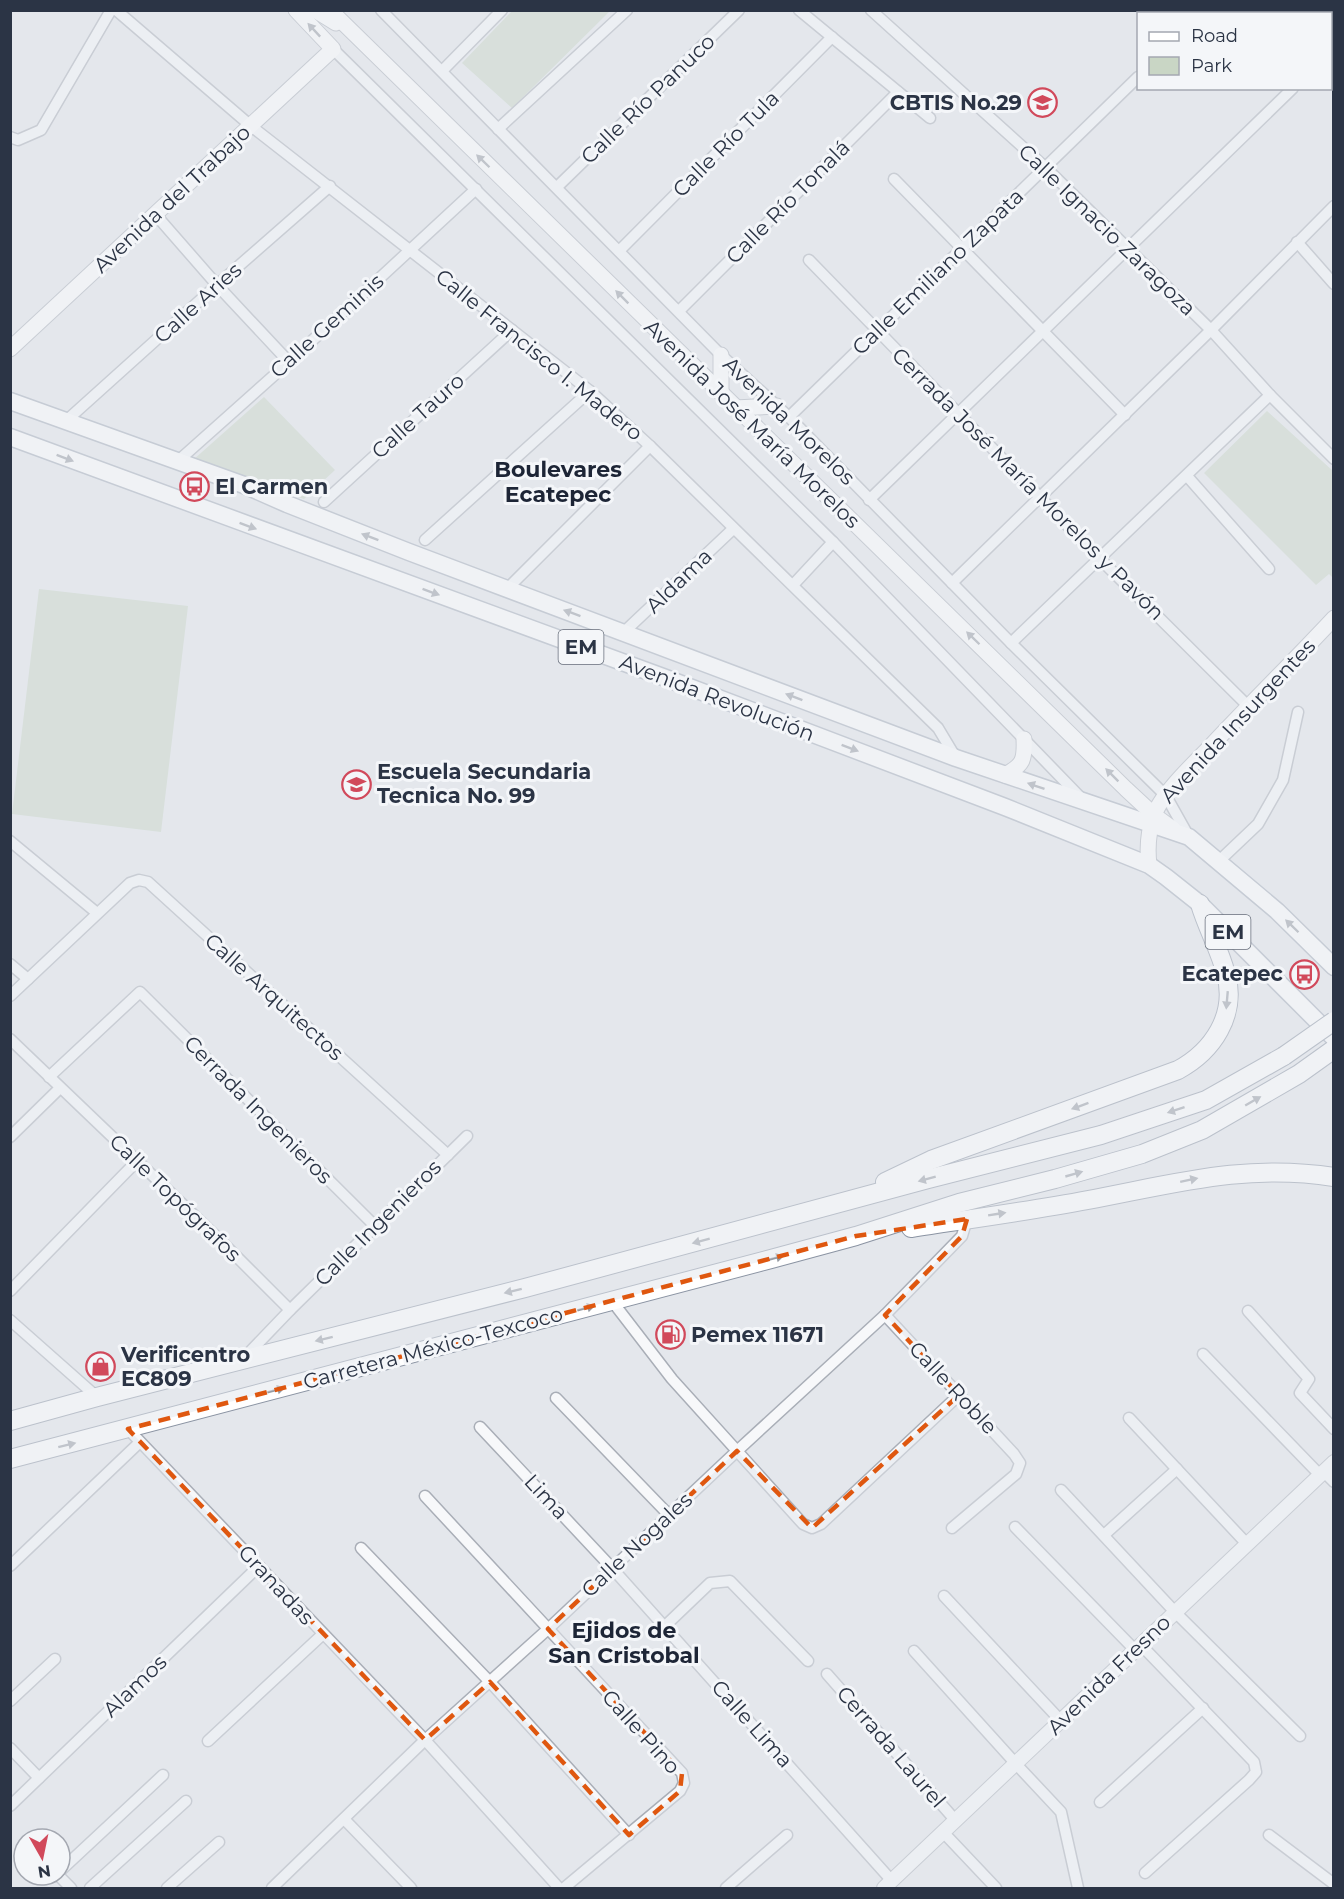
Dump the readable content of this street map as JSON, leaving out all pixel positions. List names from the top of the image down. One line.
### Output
{"streets":{"highway":["Carretera México-Texcoco"],"main road":["Avenida del Trabajo","Avenida José María Morelos","EM","Avenida Revolución","Avenida Insurgentes"],"street":["Calle Río Panuco","Calle Río Tula","Calle Río Tonalá","Calle Ignacio Zaragoza","Calle Emiliano Zapata","Calle Aries","Calle Geminis","Calle Francisco I. Madero","Calle Tauro","Avenida Morelos","Cerrada José María Morelos y Pavón","Aldama","Calle Arquitectos","Cerrada Ingenieros","Calle Topógrafos","Calle Ingenieros","Calle Roble","Lima","Calle Nogales","Granadas","Avenida Fresno","Alamos","Calle Lima","Calle Pino","Cerrada Laurel"]},"crossings":[["Calle Río Panuco","Avenida Morelos"],["Calle Río Tula","Avenida Morelos"],["Avenida del Trabajo","Calle Francisco I. Madero"],["Avenida del Trabajo","Avenida José María Morelos"],["Calle Río Tonalá","Avenida Morelos"],["Calle Ignacio Zaragoza","Calle Emiliano Zapata"],["Calle Emiliano Zapata","Avenida Morelos"],["Calle Emiliano Zapata","Cerrada José María Morelos y Pavón"],["Calle Aries","Calle Francisco I. Madero"],["Calle Aries","Avenida Revolución"],["Calle Geminis","Calle Francisco I. Madero"],["Calle Geminis","Avenida José María Morelos"],["Calle Geminis","Avenida Revolución"],["Calle Francisco I. Madero","Calle Tauro"],["Calle Francisco I. Madero","Aldama"],["Calle Francisco I. Madero","Avenida Revolución"],["Avenida Morelos","Avenida Revolución"],["Avenida Morelos","Avenida Insurgentes"],["Avenida José María Morelos","Avenida Revolución"],["Avenida José María Morelos","Avenida Insurgentes"],["Cerrada José María Morelos y Pavón","Avenida Insurgentes"],["Aldama","Avenida Revolución"],["Avenida Revolución","Avenida Insurgentes"],["Calle Arquitectos","Calle Ingenieros"],["Cerrada Ingenieros","Calle Topógrafos"],["Cerrada Ingenieros","Calle Ingenieros"],["Calle Topógrafos","Calle Ingenieros"],["Carretera México-Texcoco","Granadas"],["Calle Roble","Calle Nogales"],["Lima","Calle Nogales"],["Lima","Calle Lima"],["Calle Nogales","Granadas"],["Calle Nogales","Calle Lima"],["Calle Nogales","Calle Pino"],["Granadas","Alamos"],["Avenida Fresno","Calle Lima"],["Avenida Fresno","Cerrada Laurel"]],"one_way":["Avenida José María Morelos"],"districts":["Boulevares Ecatepec","Ejidos de San Cristobal"],"places":{"school or university":["CBTIS No.29","Escuela Secundaria Tecnica No. 99"],"bus stop":["El Carmen","Ecatepec"],"fuel station":["Pemex 11671"],"shop":["Verificentro EC809"]},"legend":["Road","Park"],"north":"bottom"}
